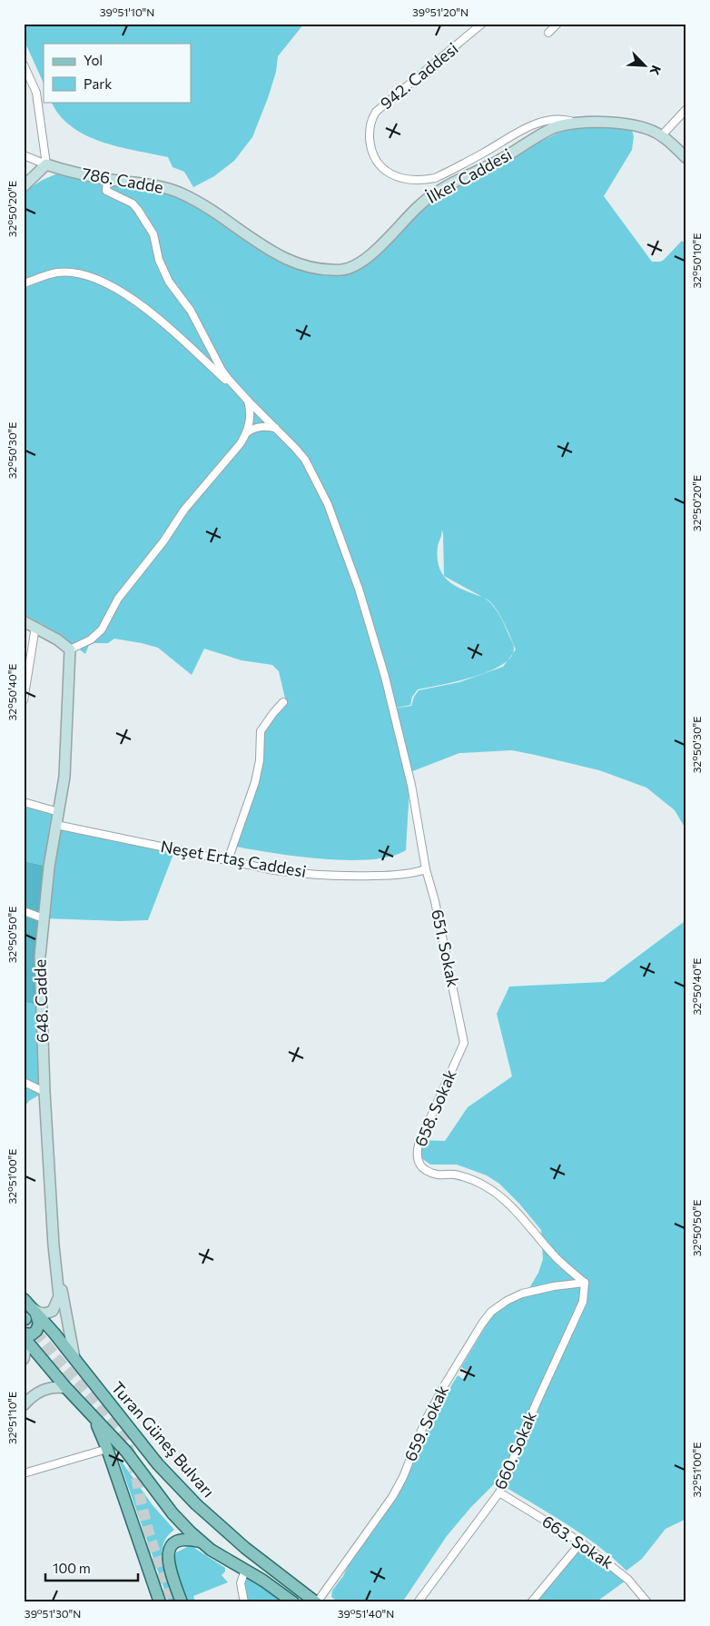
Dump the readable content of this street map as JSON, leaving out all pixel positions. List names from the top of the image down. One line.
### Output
{"streets":{"main road":["Turan Güneş Bulvarı"],"street":["942. Caddesi","İlker Caddesi","786. Cadde","Neşet Ertaş Caddesi","651. Sokak","648. Cadde","658. Sokak","659. Sokak","660. Sokak","663. Sokak"]},"crossings":[["942. Caddesi","İlker Caddesi"],["İlker Caddesi","786. Cadde"],["Neşet Ertaş Caddesi","651. Sokak"],["Neşet Ertaş Caddesi","648. Cadde"],["651. Sokak","658. Sokak"],["658. Sokak","659. Sokak"],["658. Sokak","660. Sokak"],["659. Sokak","Turan Güneş Bulvarı"],["659. Sokak","660. Sokak"],["660. Sokak","663. Sokak"]],"legend":["Yol","Park"],"scale_bar":"100 m","north":"bottom right","coordinates":["39°51'10\"N","39°51'20\"N","32°50'20\"E","32°50'10\"E","32°50'30\"E","32°50'40\"E","32°50'50\"E","32°51'00\"E","32°51'10\"E","39°51'30\"N","39°51'40\"N"]}
